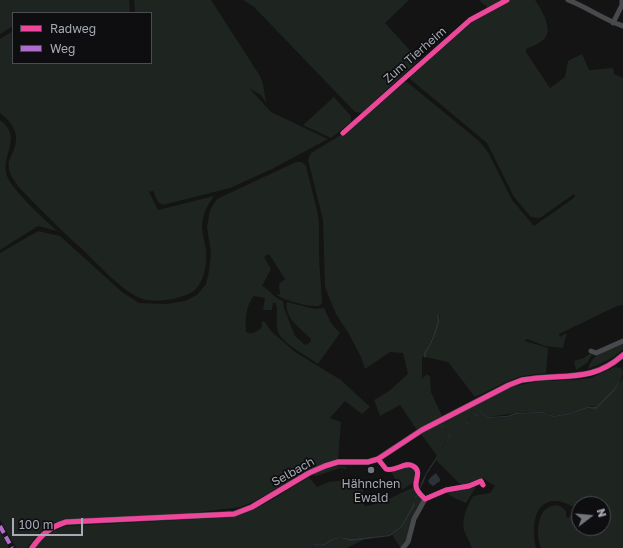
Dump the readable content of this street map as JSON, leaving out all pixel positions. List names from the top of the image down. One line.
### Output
{"streets":{"street":["Zum Tierheim","Selbach"]},"places":["Hähnchen Ewald"],"legend":["Radweg","Weg"],"scale_bar":"100 m","north":"right"}
